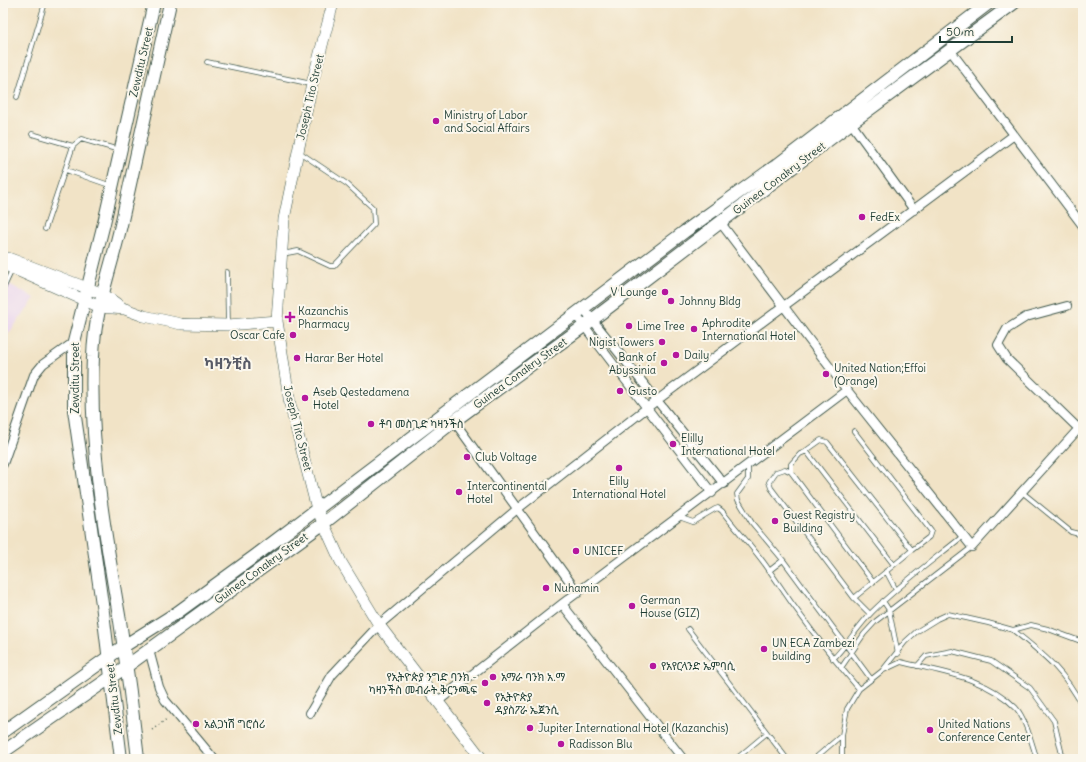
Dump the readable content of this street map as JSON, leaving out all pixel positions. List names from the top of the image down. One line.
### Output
{"streets":{"main road":["Zewditu Street","Joseph Tito Street","Guinea Conakry Street"]},"crossings":[["Zewditu Street","Guinea Conakry Street"],["Joseph Tito Street","Guinea Conakry Street"]],"districts":["ካዛንቺስ"],"places":{"other":["Ministry of Labor and Social Affairs","FedEx","V Lounge","Johnny Bldg","Lime Tree","Aphrodite International Hotel","Oscar Cafe","Nigist Towers","Daily","Harar Ber Hotel","Bank of Abyssinia","United Nation;Effoi (Orange)","Gusto","Aseb Qestedamena Hotel","ቶባ መስጊድ ካዛንችስ","Elilly International Hotel","Club Voltage","Elily International Hotel","Intercontinental Hotel","Guest Registry Building","UNICEF","Nuhamin","German House (GIZ)","UN ECA Zambezi building","የአየርላንድ ኤምባሲ","አማራ ባንክ አ.ማ","የኢትዮጵያ ንግድ ባንክ - ካዛንችስ መብራት ቅርንጫፍ","የኢትዮጵያ ዳያስፖራ ኤጀንሲ","አልጋነሽ ግሮሰሪ","Jupiter International Hotel (Kazanchis)","United Nations Conference Center","Radisson Blu"],"health":["Kazanchis Pharmacy"]},"scale_bar":"50 m"}
